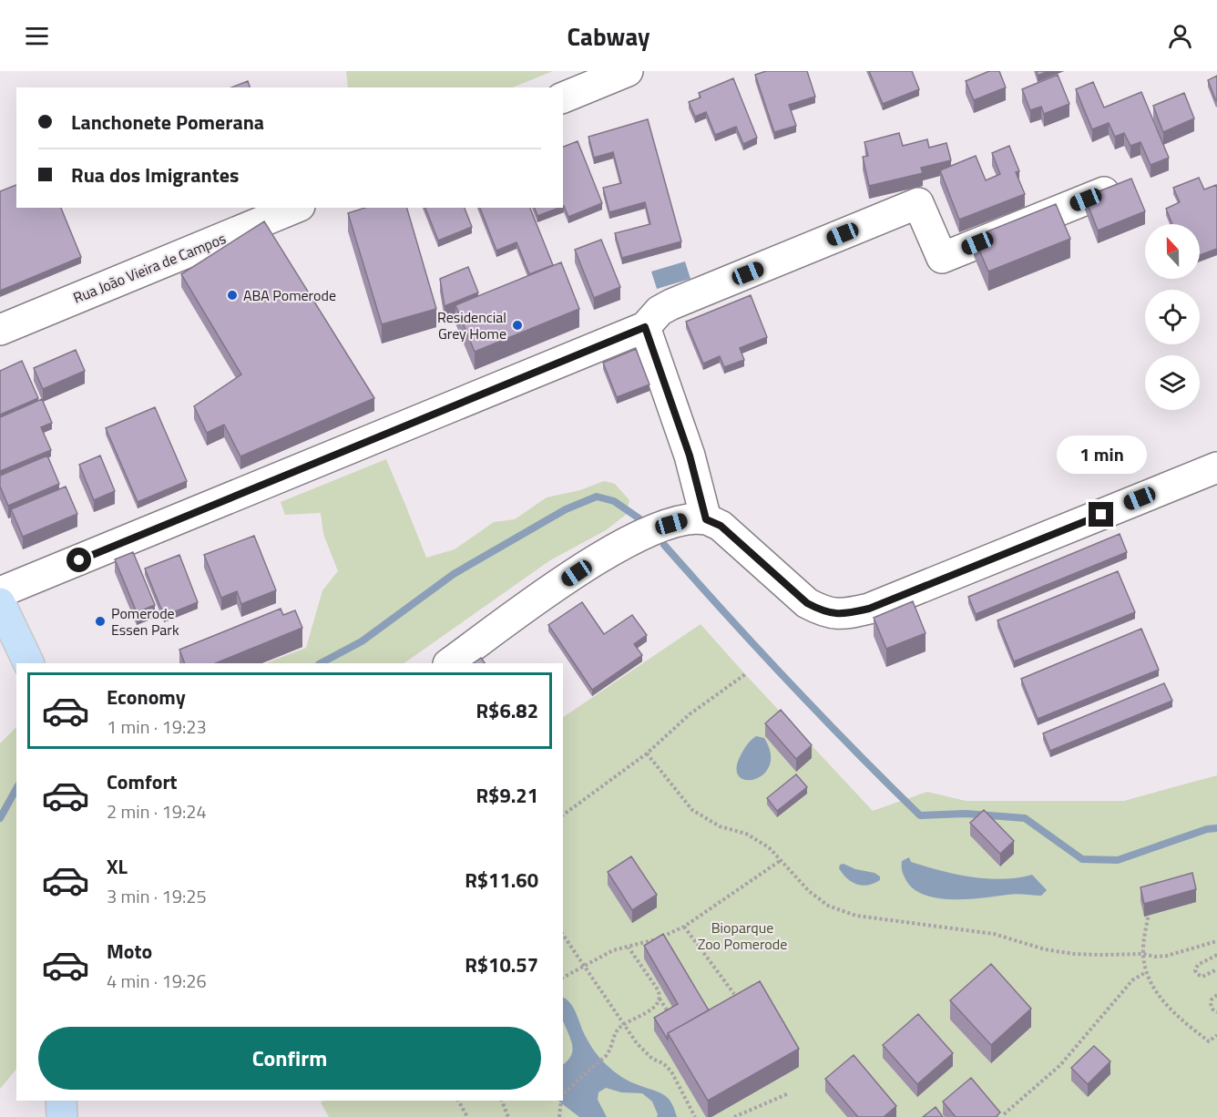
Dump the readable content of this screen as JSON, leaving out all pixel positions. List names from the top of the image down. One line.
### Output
{"streets":{"street":["Rua João Vieira de Campos"]},"parks":["Bioparque Zoo Pomerode"],"places":["ABA Pomerode","Residencial Grey Home","Pomerode Essen Park"],"north":"top","page":{"header":"Cabway","banner":["Lanchonete Pomerana","Rua dos Imigrantes"],"bubble":"1 min","list":[{"name":"Economy","note":"1 min · 19:23","value":"R$6.82"},{"name":"Comfort","note":"2 min · 19:24","value":"R$9.21"},{"name":"XL","note":"3 min · 19:25","value":"R$11.60"},{"name":"Moto","note":"4 min · 19:26","value":"R$10.57"}],"buttons":"Confirm"}}
